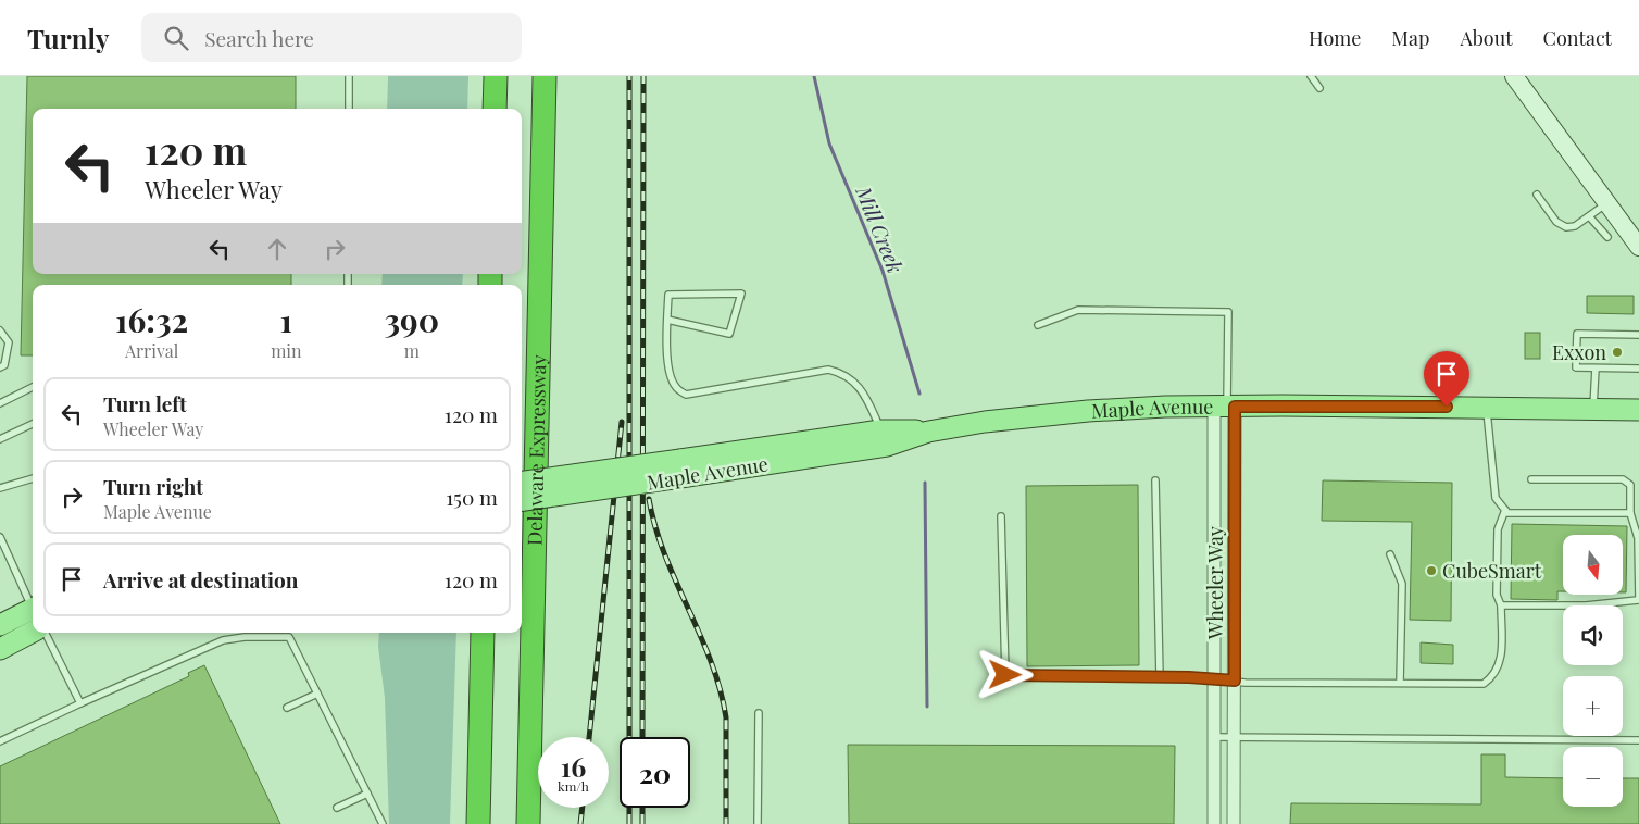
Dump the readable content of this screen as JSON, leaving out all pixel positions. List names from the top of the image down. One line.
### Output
{"streets":{"highway":["Delaware Expressway"],"main road":["Maple Avenue"],"street":["Wheeler Way"]},"crossings":[["Maple Avenue","Wheeler Way"]],"water":["Mill Creek"],"places":["Exxon","CubeSmart"],"north":"bottom","page":{"header":"Turnly","search":"Search here","nav":["Home","Map","About","Contact"],"turn":["120 m","Wheeler Way"],"eta":["16:32","Arrival","1","min","390","m"],"list":[{"name":"Turn left","note":"Wheeler Way","value":"120 m"},{"name":"Turn right","note":"Maple Avenue","value":"150 m"},{"name":"Arrive at destination","value":"120 m"}],"map_buttons":["+","−"],"speed":"16 km/h","limit":"20"}}
